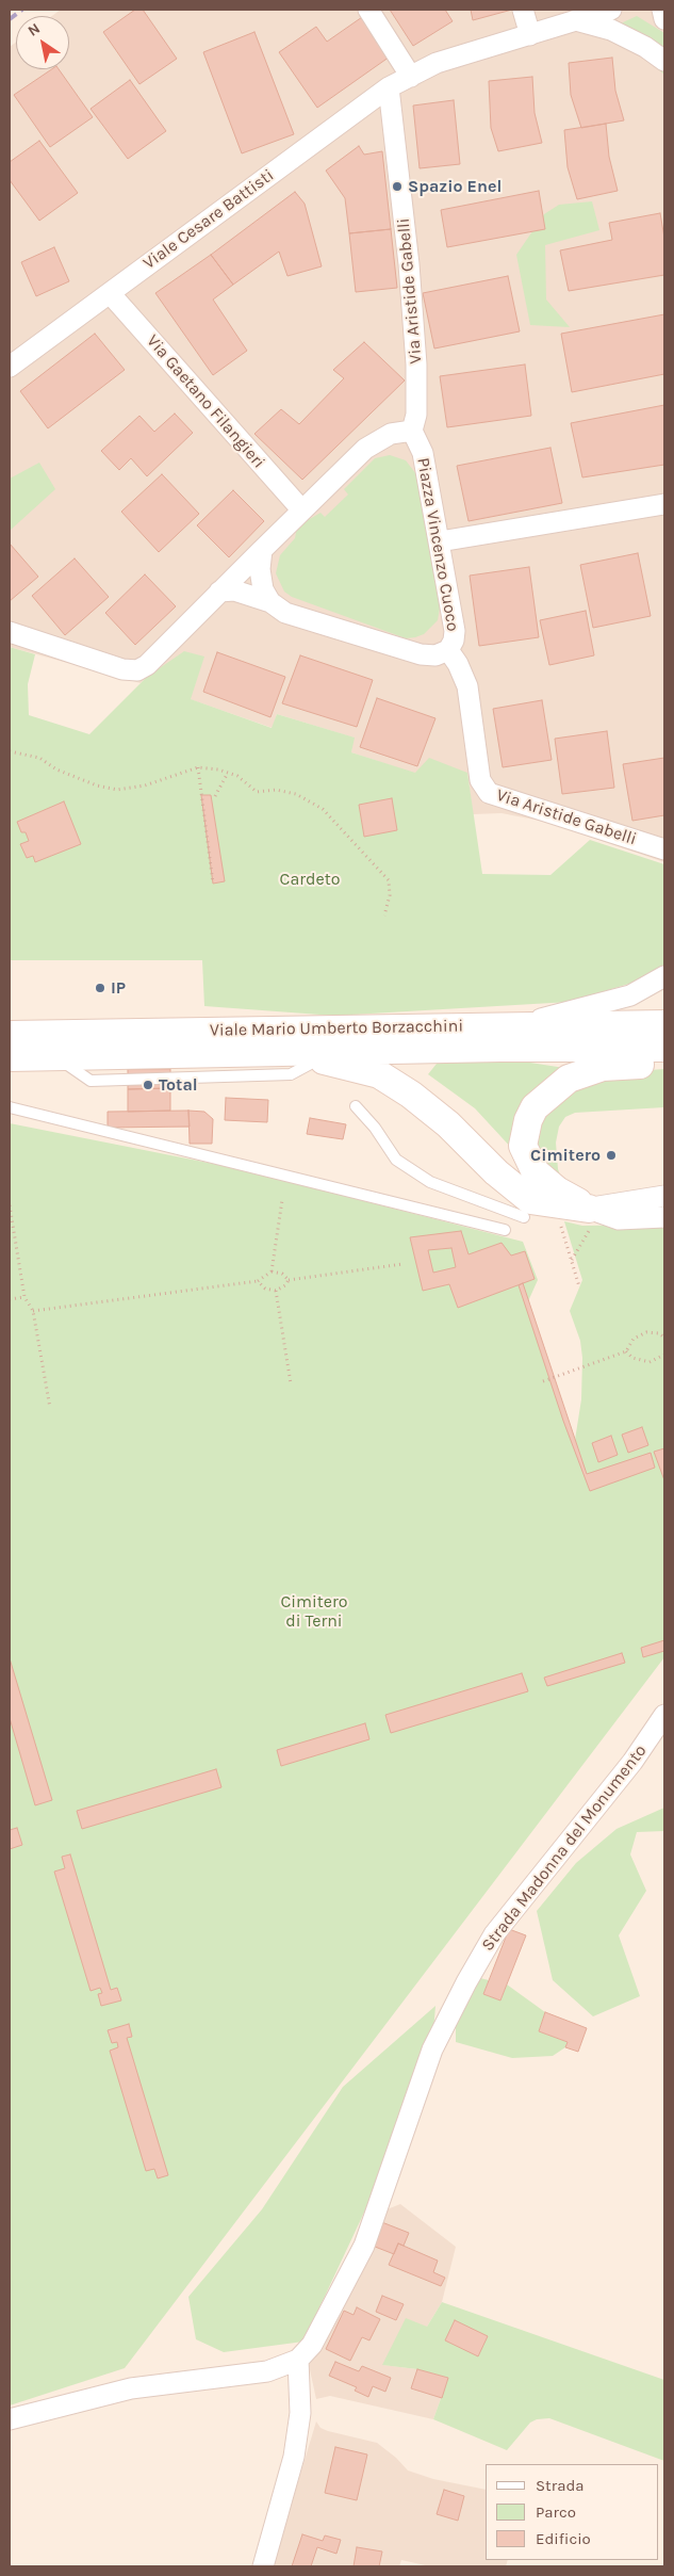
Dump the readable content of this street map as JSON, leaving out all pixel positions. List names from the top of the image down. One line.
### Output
{"streets":{"main road":["Viale Mario Umberto Borzacchini"],"street":["Viale Cesare Battisti","Via Aristide Gabelli","Via Gaetano Filangieri","Piazza Vincenzo Cuoco","Strada Madonna del Monumento"]},"crossings":[["Viale Cesare Battisti","Via Aristide Gabelli"],["Viale Cesare Battisti","Via Gaetano Filangieri"],["Via Aristide Gabelli","Piazza Vincenzo Cuoco"]],"parks":["Cardeto","Cimitero di Terni"],"places":["Spazio Enel","IP","Total","Cimitero"],"legend":["Strada","Parco","Edificio"],"north":"top left"}
